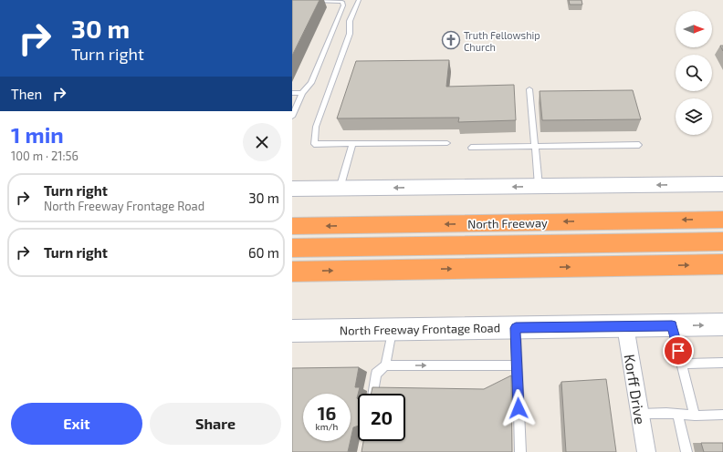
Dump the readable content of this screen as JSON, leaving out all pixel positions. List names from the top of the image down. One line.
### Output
{"streets":{"highway":["North Freeway"],"main road":["North Freeway Frontage Road"],"street":["Korff Drive"]},"crossings":[["North Freeway Frontage Road","Korff Drive"]],"places":{"church":["Truth Fellowship Church"]},"north":"right","page":{"turn":["30 m","Turn right"],"then":"Then","heading":["1 min","100 m · 21:56"],"list":[{"name":"Turn right","note":"North Freeway Frontage Road","value":"30 m"},{"name":"Turn right","value":"60 m"}],"speed":"16 km/h","limit":"20","buttons":["Exit","Share"]}}
